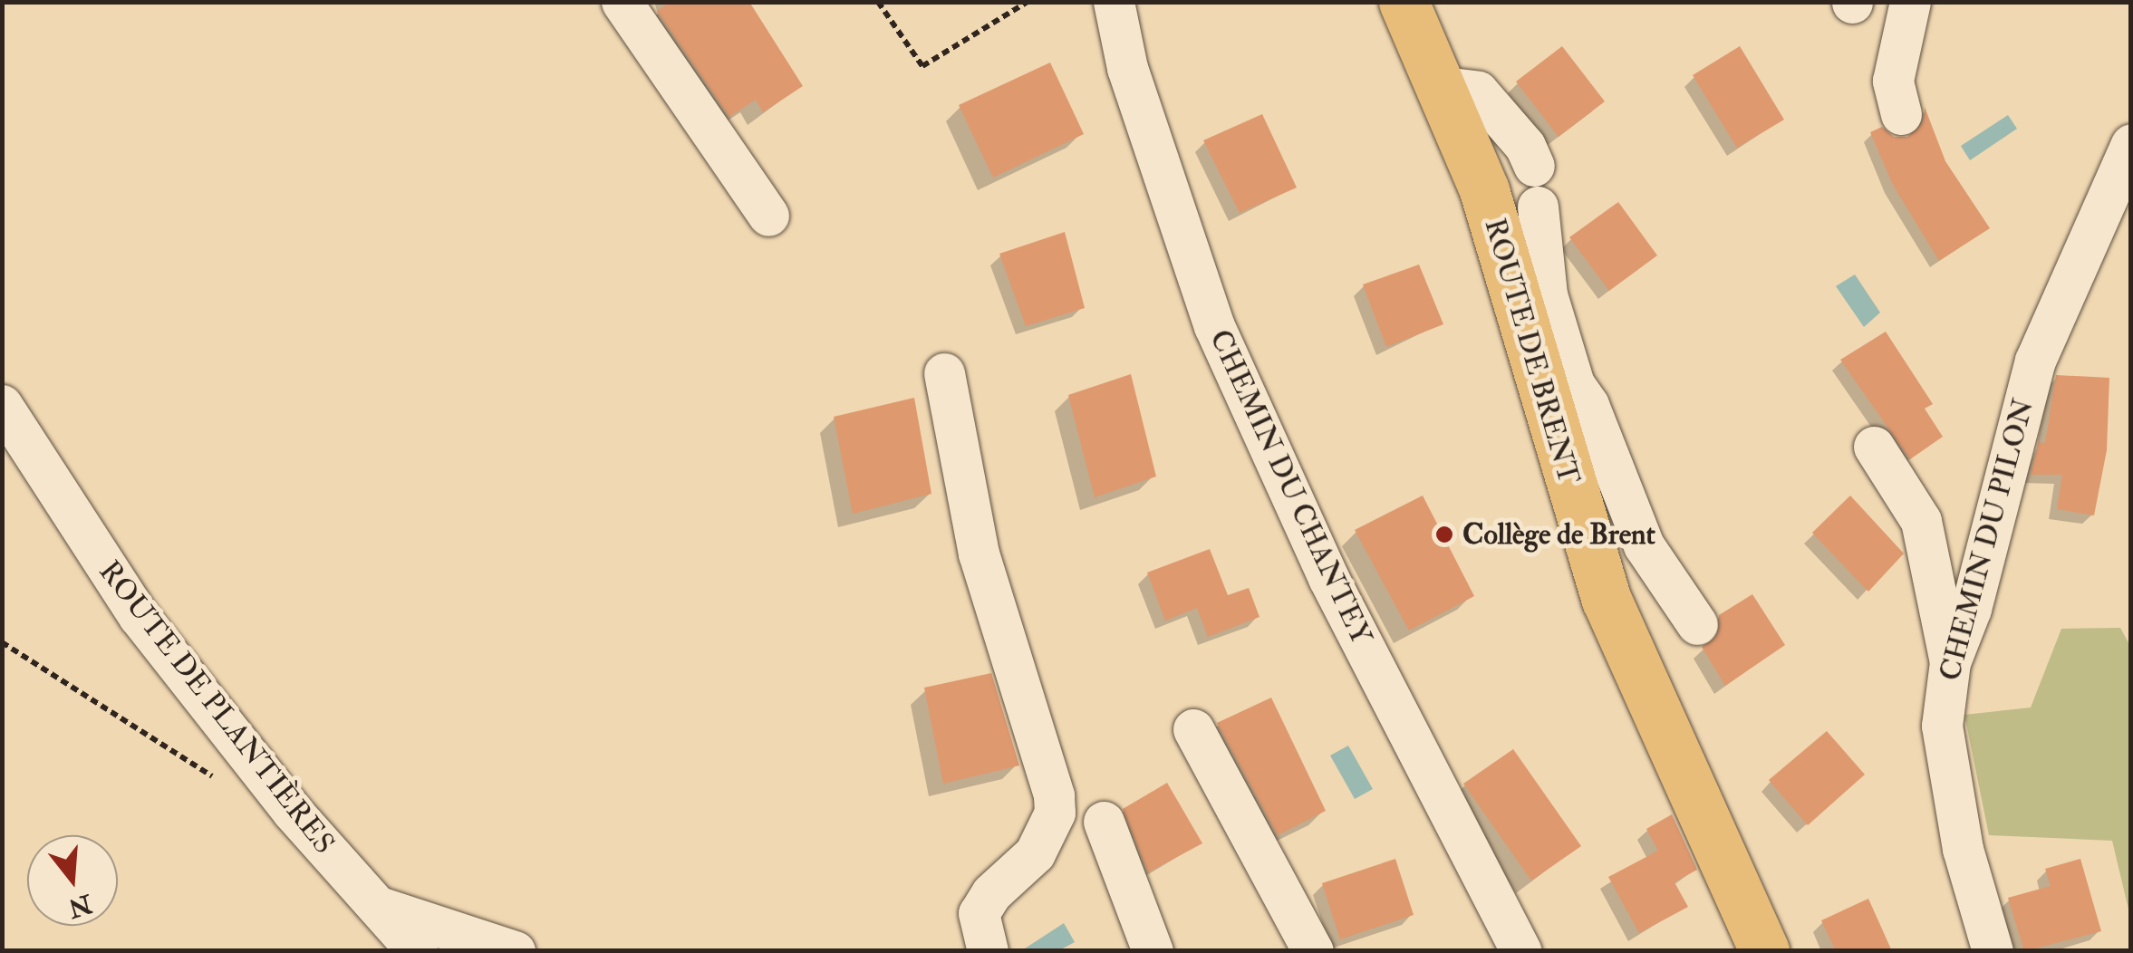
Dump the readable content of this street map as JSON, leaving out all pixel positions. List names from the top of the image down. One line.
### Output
{"streets":{"main road":["ROUTE DE BRENT"],"street":["CHEMIN DU CHANTEY","CHEMIN DU PILON","ROUTE DE PLANTIÈRES"]},"places":["Collège de Brent"],"north":"bottom"}
